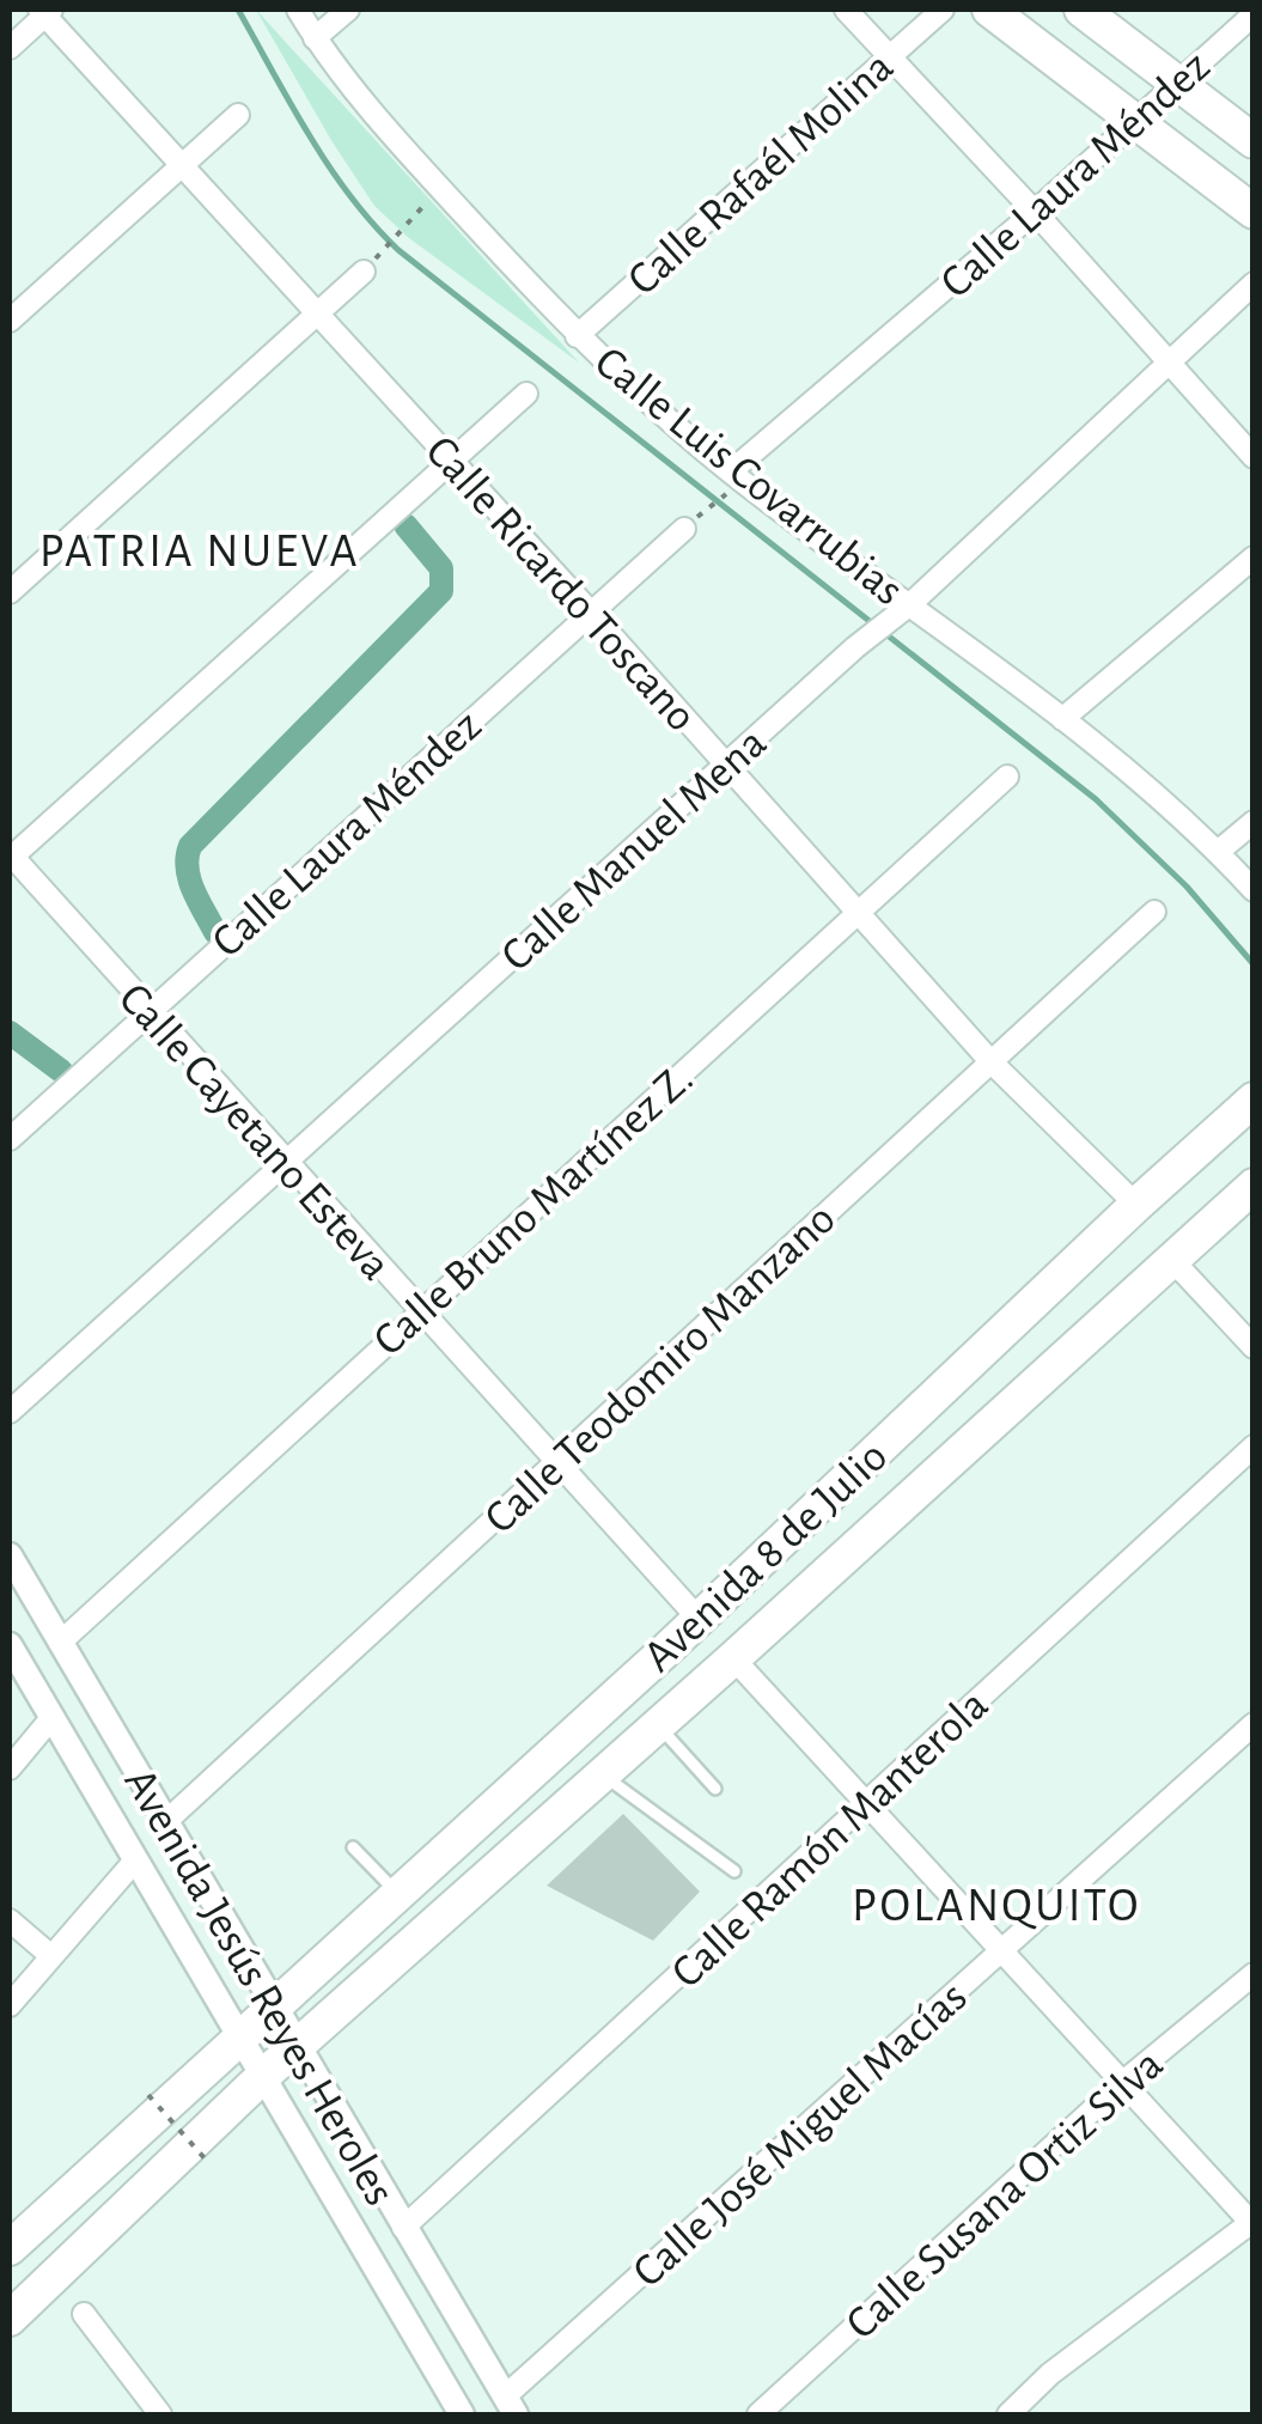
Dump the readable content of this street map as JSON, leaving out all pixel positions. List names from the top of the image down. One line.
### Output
{"streets":{"main road":["Avenida 8 de Julio"],"street":["Calle Rafaél Molina","Calle Laura Méndez","Calle Luis Covarrubias","Calle Ricardo Toscano","Calle Manuel Mena","Calle Cayetano Esteva","Calle Bruno Martínez Z.","Calle Teodomiro Manzano","Calle Ramón Manterola","Avenida Jesús Reyes Heroles","Calle José Miguel Macías","Calle Susana Ortiz Silva"]},"crossings":[["Calle Rafaél Molina","Calle Luis Covarrubias"],["Calle Laura Méndez","Calle Luis Covarrubias"],["Calle Laura Méndez","Calle Ricardo Toscano"],["Calle Laura Méndez","Calle Cayetano Esteva"],["Calle Luis Covarrubias","Calle Manuel Mena"],["Calle Ricardo Toscano","Calle Manuel Mena"],["Calle Ricardo Toscano","Calle Bruno Martínez Z."],["Calle Ricardo Toscano","Calle Teodomiro Manzano"],["Calle Ricardo Toscano","Avenida 8 de Julio"],["Calle Manuel Mena","Calle Cayetano Esteva"],["Calle Cayetano Esteva","Calle Bruno Martínez Z."],["Calle Cayetano Esteva","Calle Teodomiro Manzano"],["Calle Cayetano Esteva","Avenida 8 de Julio"],["Calle Bruno Martínez Z.","Avenida Jesús Reyes Heroles"],["Calle Teodomiro Manzano","Avenida Jesús Reyes Heroles"],["Avenida 8 de Julio","Avenida Jesús Reyes Heroles"],["Calle Ramón Manterola","Avenida Jesús Reyes Heroles"],["Avenida Jesús Reyes Heroles","Calle José Miguel Macías"]],"districts":["PATRIA NUEVA","POLANQUITO"]}
